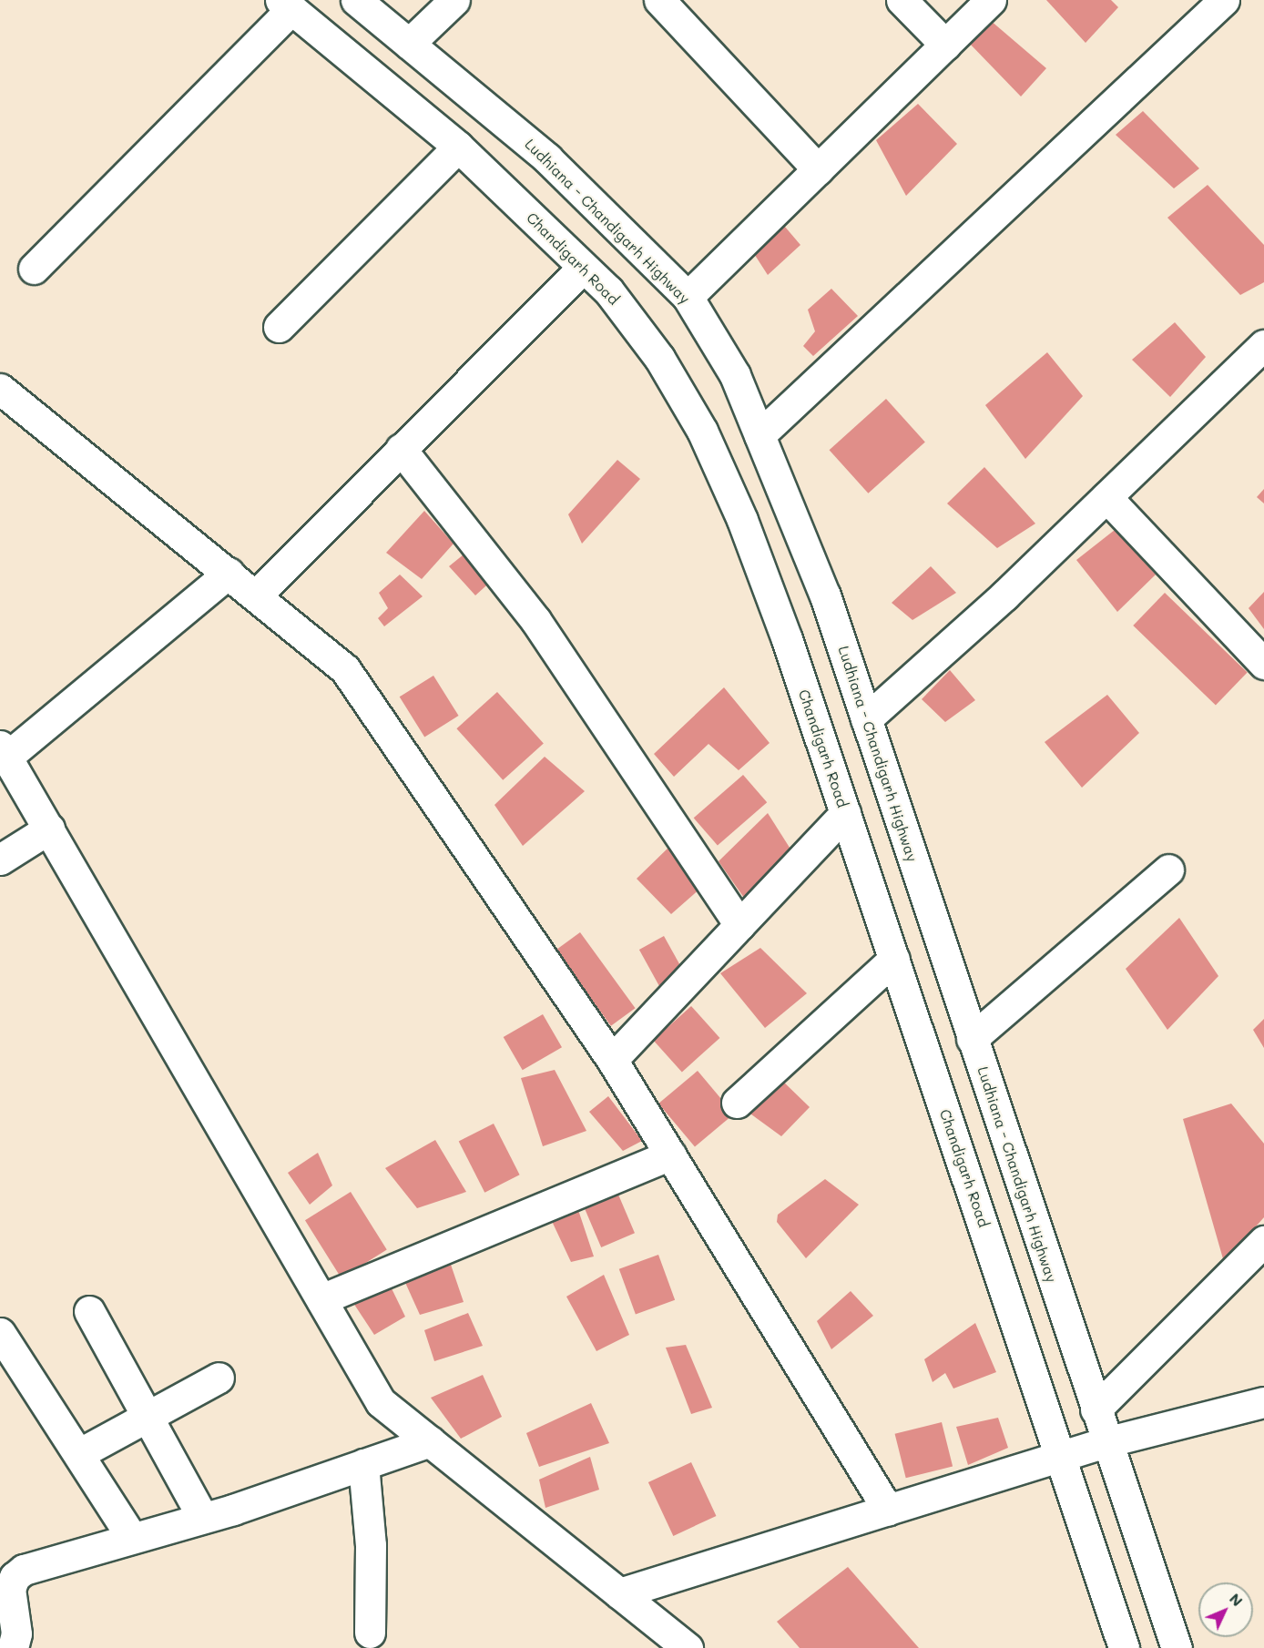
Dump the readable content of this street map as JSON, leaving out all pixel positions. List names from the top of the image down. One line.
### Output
{"streets":{"street":["Ludhiana - Chandigarh Highway","Chandigarh Road"]},"north":"top right"}
